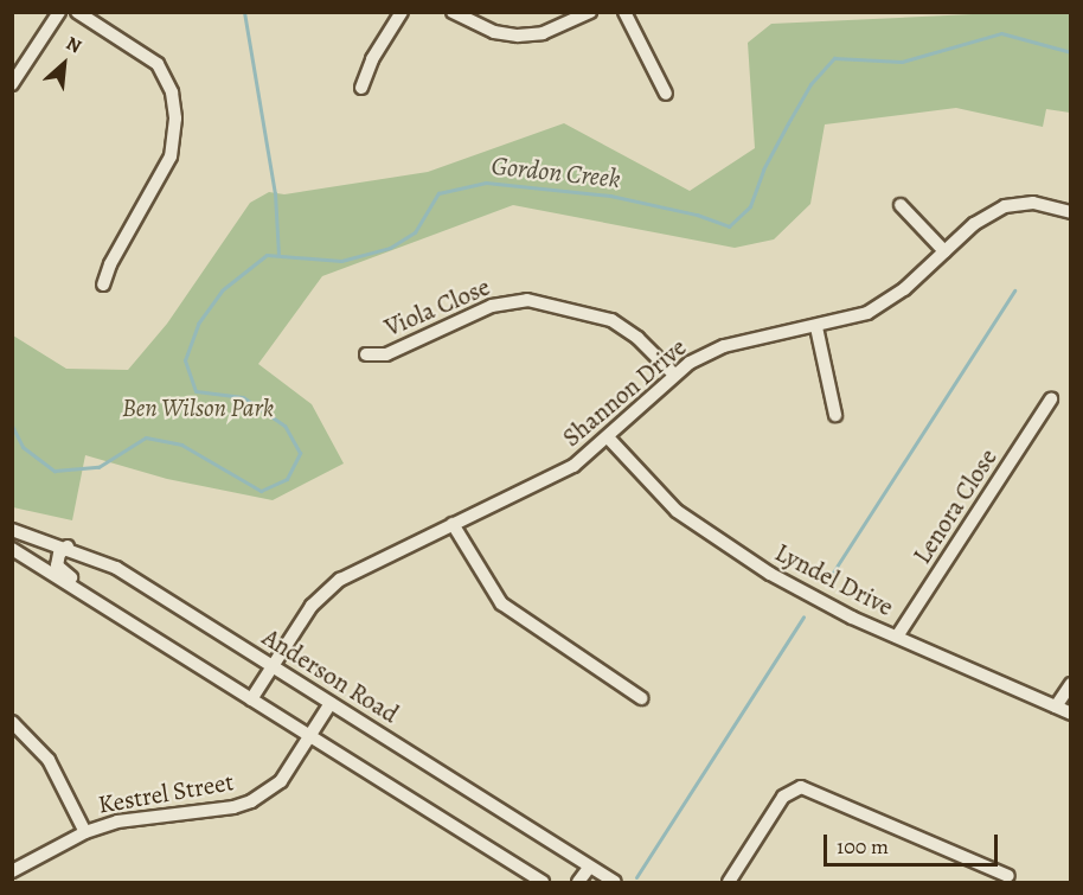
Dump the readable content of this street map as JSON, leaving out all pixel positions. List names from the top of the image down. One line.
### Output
{"streets":{"street":["Viola Close","Shannon Drive","Lenora Close","Lyndel Drive","Anderson Road","Kestrel Street"]},"crossings":[["Viola Close","Shannon Drive"],["Shannon Drive","Lyndel Drive"],["Shannon Drive","Anderson Road"],["Lenora Close","Lyndel Drive"],["Anderson Road","Kestrel Street"]],"water":["Gordon Creek"],"parks":["Ben Wilson Park"],"scale_bar":"100 m","north":"top right"}
